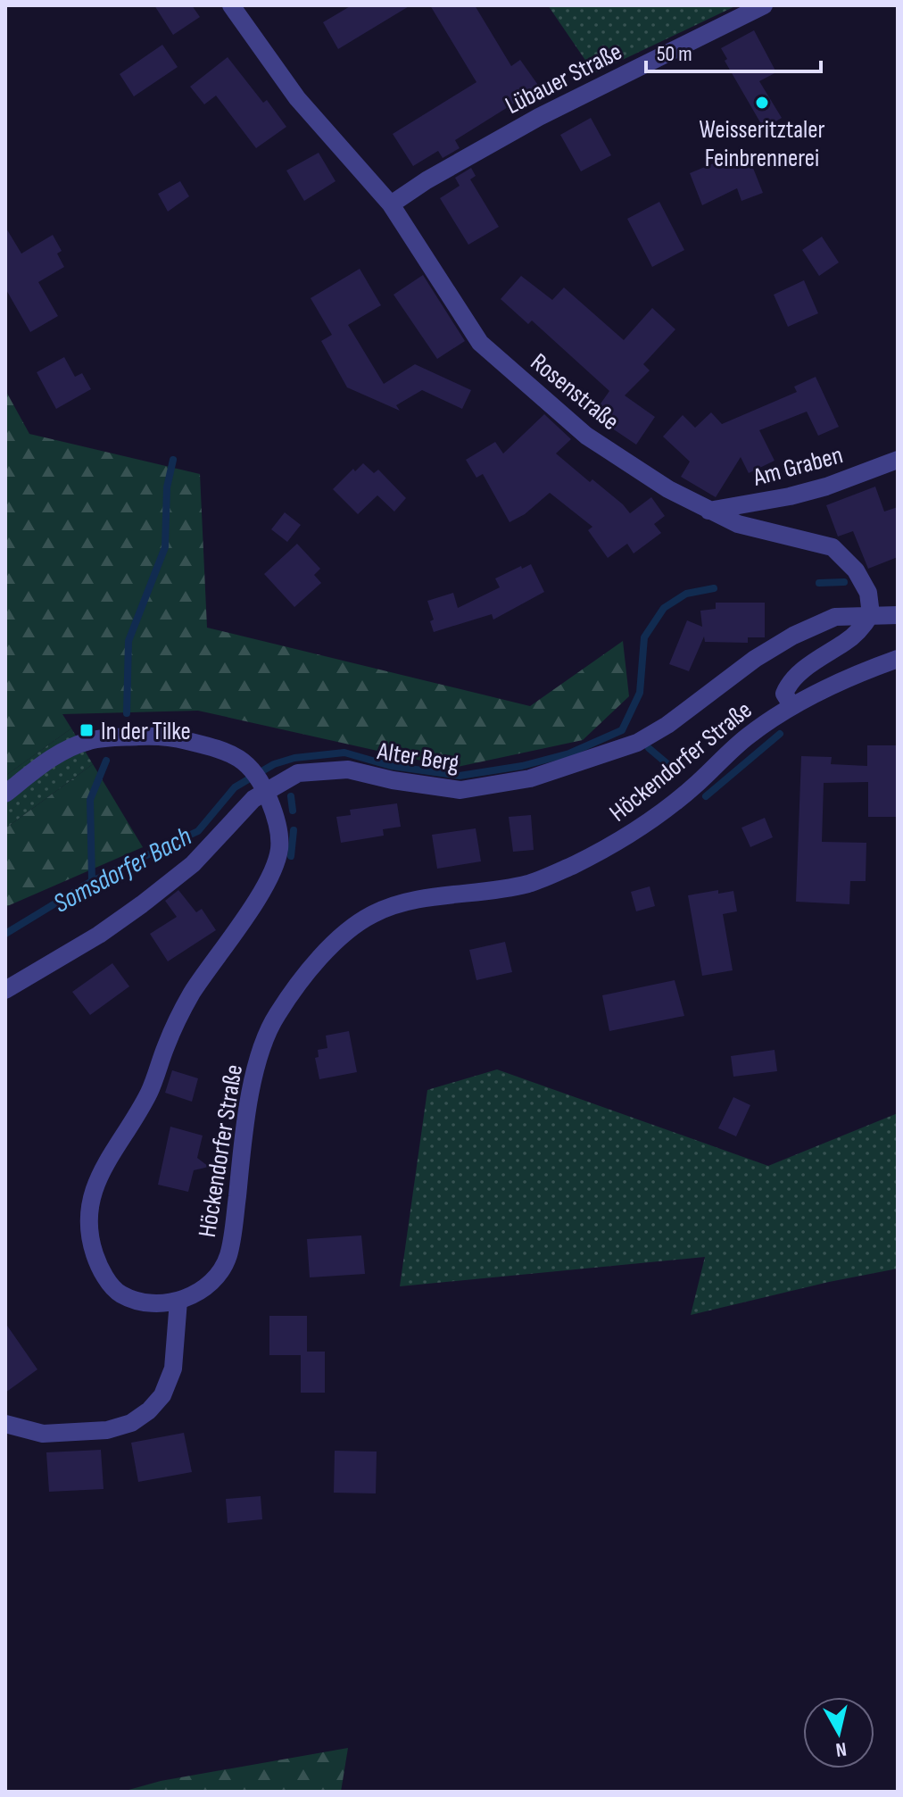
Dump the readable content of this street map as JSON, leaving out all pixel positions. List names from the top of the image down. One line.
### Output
{"streets":{"street":["Lübauer Straße","Rosenstraße","Am Graben","Alter Berg","Höckendorfer Straße"]},"crossings":[["Lübauer Straße","Rosenstraße"],["Rosenstraße","Am Graben"],["Rosenstraße","Alter Berg"],["Alter Berg","Höckendorfer Straße"]],"water":["Somsdorfer Bach"],"places":{"other":["Weisseritztaler Feinbrennerei"],"transit":["In der Tilke"]},"scale_bar":"50 m","north":"bottom"}
